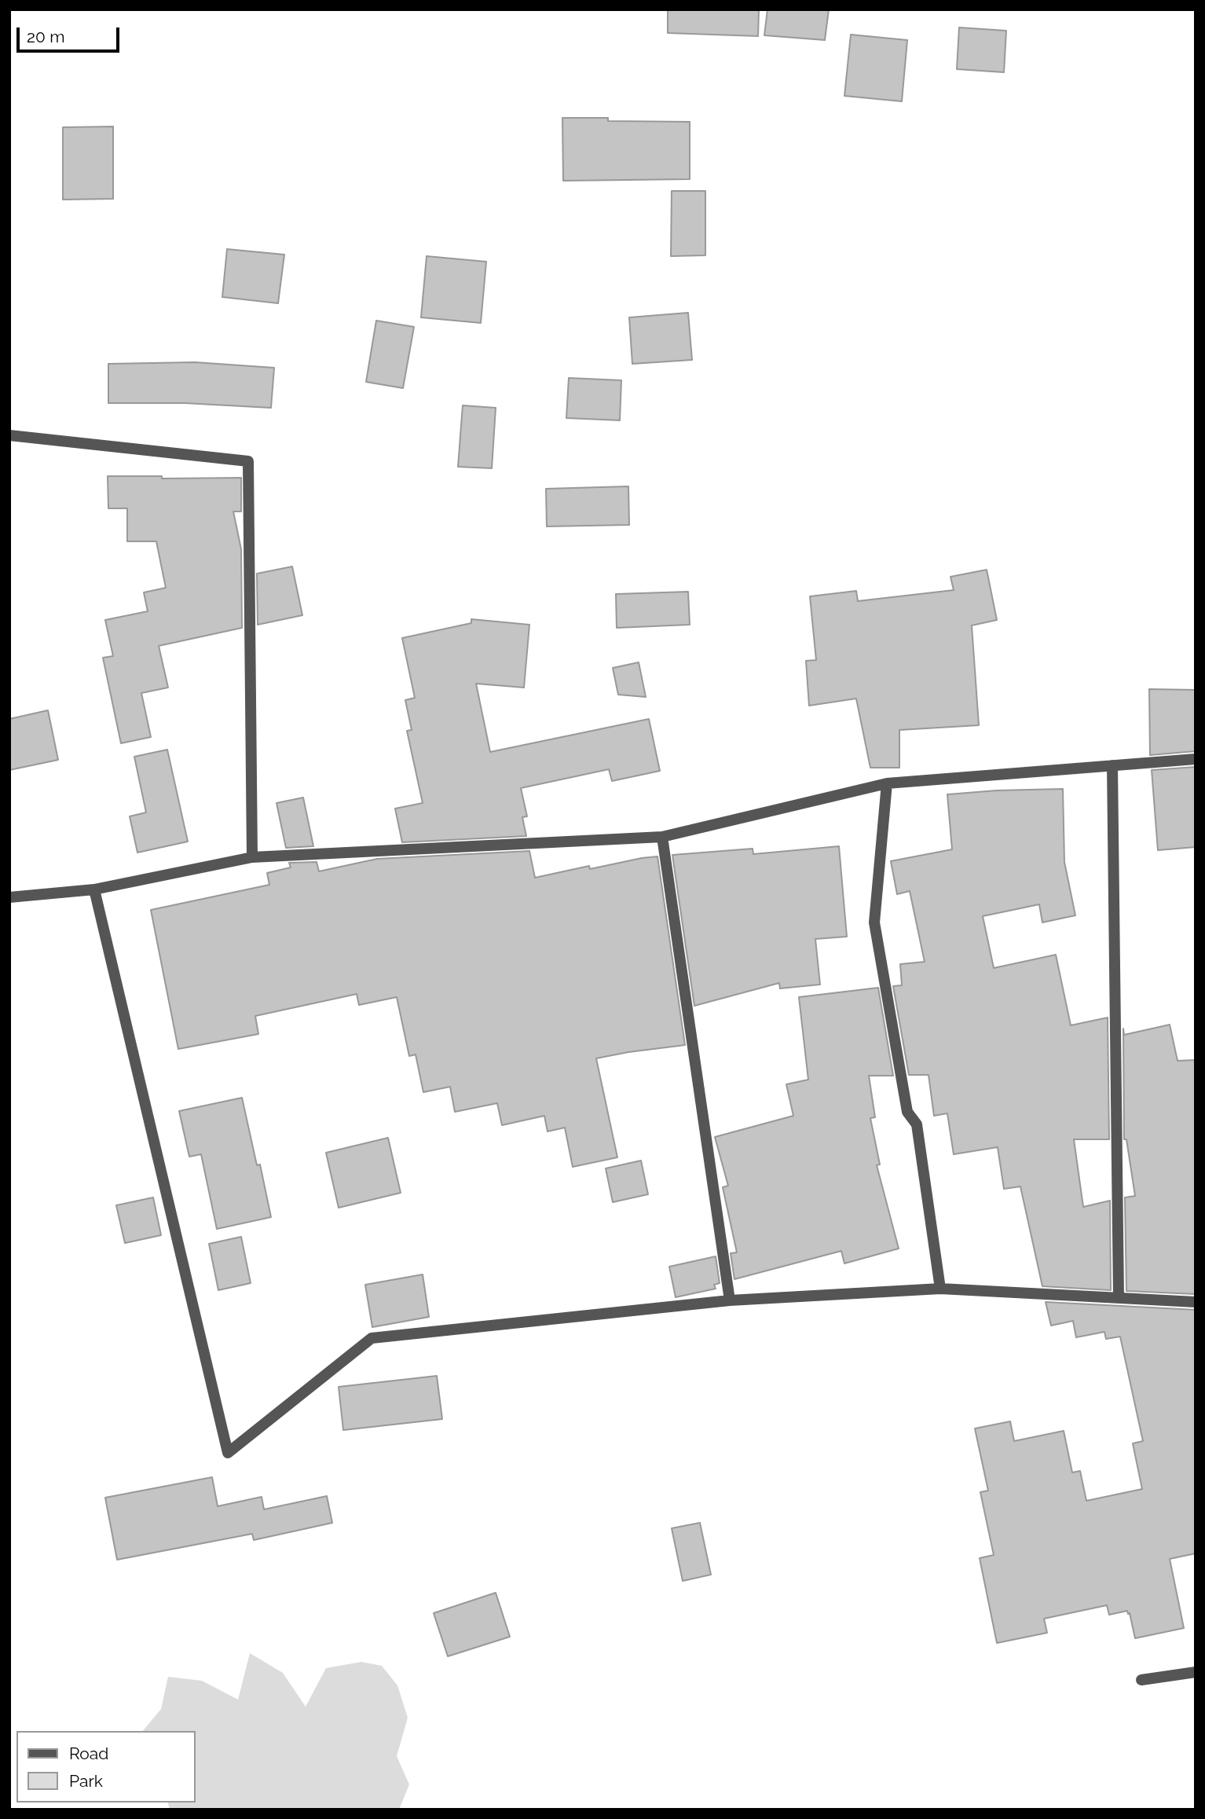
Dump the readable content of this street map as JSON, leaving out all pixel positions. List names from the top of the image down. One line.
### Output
{"legend":["Road","Park"],"scale_bar":"20 m"}
